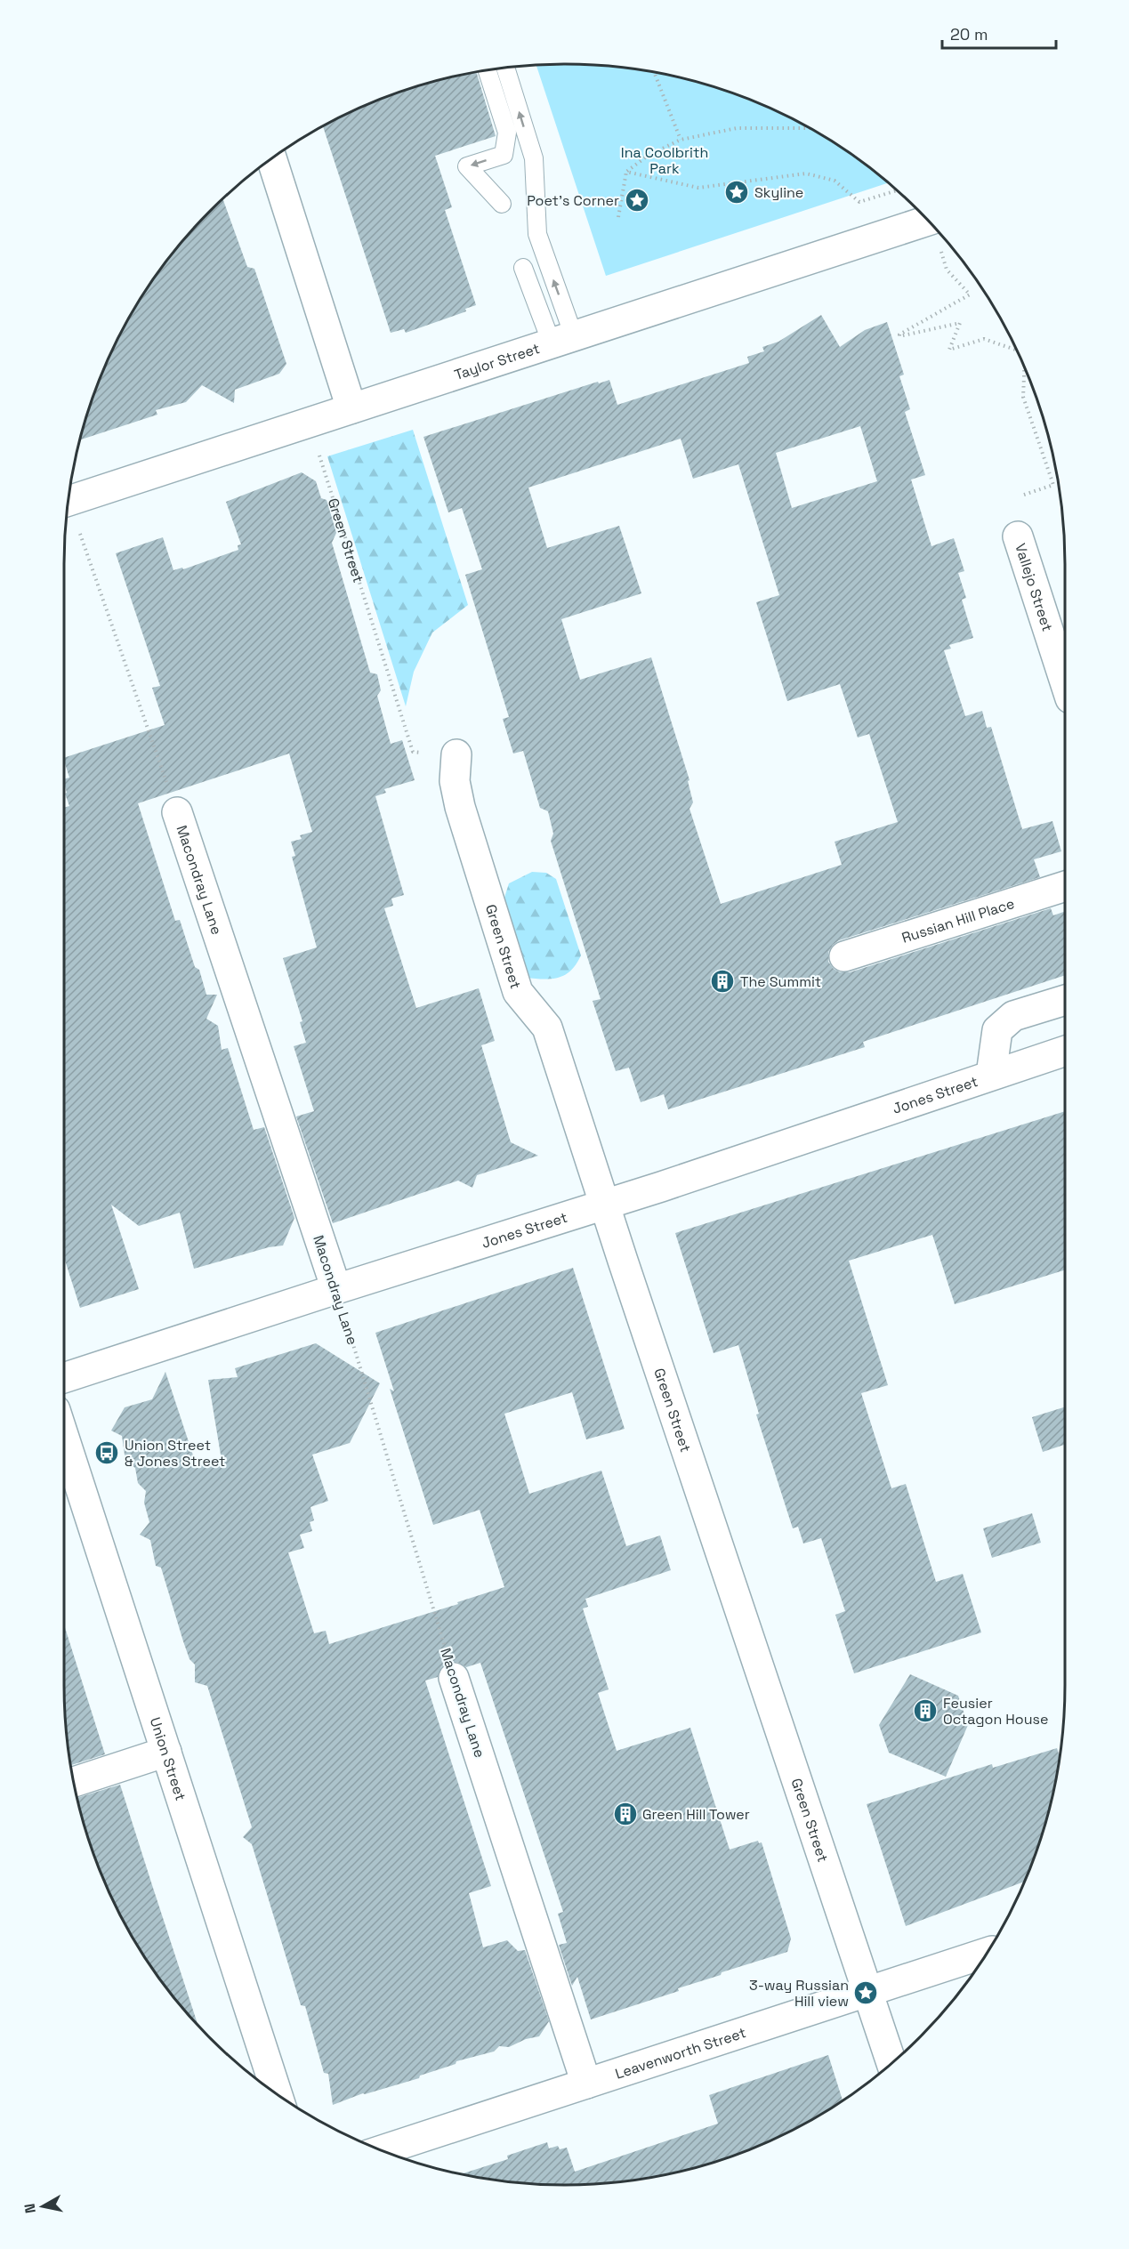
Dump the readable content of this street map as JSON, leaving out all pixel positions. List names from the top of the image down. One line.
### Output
{"streets":{"street":["Taylor Street","Green Street","Vallejo Street","Macondray Lane","Russian Hill Place","Jones Street","Union Street","Leavenworth Street"]},"crossings":[["Green Street","Jones Street"],["Green Street","Leavenworth Street"],["Macondray Lane","Jones Street"],["Macondray Lane","Leavenworth Street"]],"parks":["Ina Coolbrith Park"],"places":{"place":["Skyline","Poet's Corner","3-way Russian Hill view"],"building":["The Summit","Feusier Octagon House","Green Hill Tower"],"bus stop":["Union Street & Jones Street"]},"scale_bar":"20 m","north":"left"}
